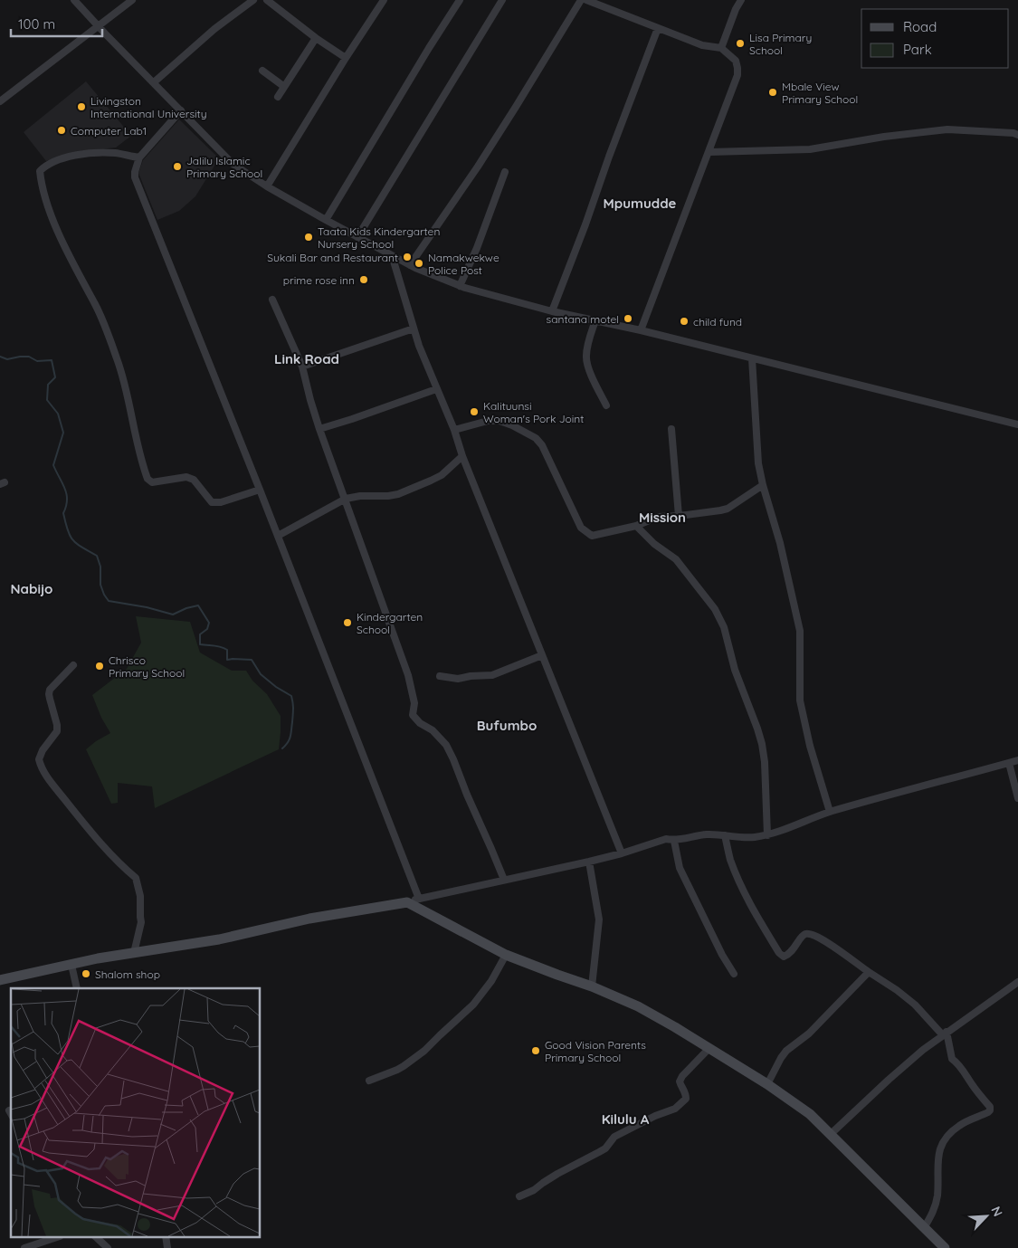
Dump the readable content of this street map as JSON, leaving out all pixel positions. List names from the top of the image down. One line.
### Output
{"districts":["Mpumudde","Link Road","Mission","Nabijo","Bufumbo","Kilulu A"],"places":["Lisa Primary School","Mbale View Primary School","Livingston International University","Computer Lab1","Jalilu Islamic Primary School","Taata Kids Kindergarten Nursery School","Sukali Bar and Restaurant","Namakwekwe Police Post","prime rose inn","santana motel","child fund","Kalituunsi Woman's Pork Joint","Kindergarten School","Chrisco Primary School","Shalom shop","Good Vision Parents Primary School"],"legend":["Road","Park"],"scale_bar":"100 m","north":"top right"}
